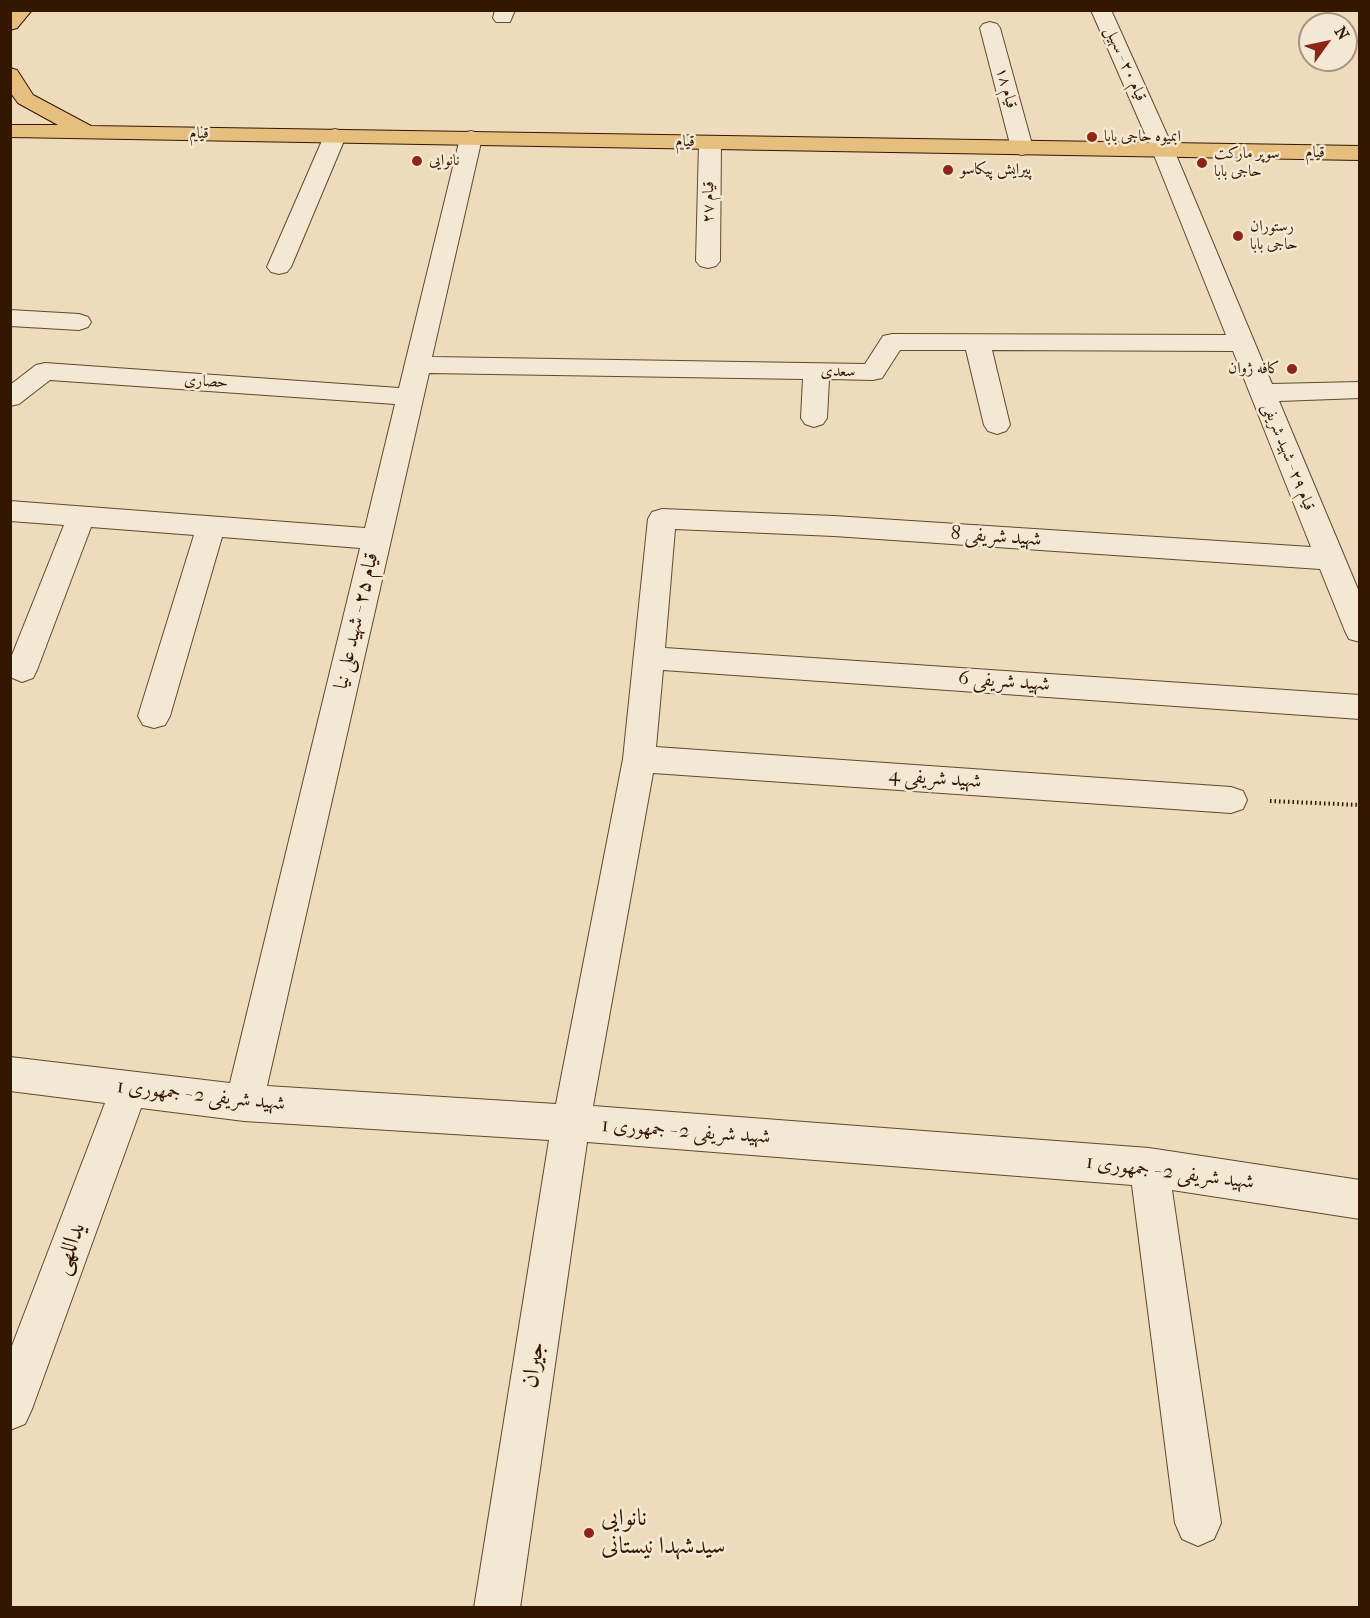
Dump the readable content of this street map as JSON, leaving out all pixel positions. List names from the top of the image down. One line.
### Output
{"streets":{"main road":["قیام"],"street":["قیام ۲۰ - سهیل","قیام ۱۸","قیام ۲۷","سعدی","حصاری","قیام ۲۹ - شهید شریفی","شهید شریفی 8","قیام ۲۵ - شهید علی نیا","شهید شریفی 6","شهید شریفی 4","شهید شریفی 2 - جمهوری 1","یداللهی","جیران"]},"crossings":[["قیام ۲۰ - سهیل","قیام"],["قیام ۲۰ - سهیل","قیام ۲۹ - شهید شریفی"],["قیام ۱۸","قیام"],["قیام","قیام ۲۷"],["قیام","قیام ۲۹ - شهید شریفی"],["قیام","قیام ۲۵ - شهید علی نیا"],["سعدی","قیام ۲۹ - شهید شریفی"],["سعدی","قیام ۲۵ - شهید علی نیا"],["حصاری","قیام ۲۵ - شهید علی نیا"],["قیام ۲۹ - شهید شریفی","شهید شریفی 8"],["شهید شریفی 8","جیران"],["قیام ۲۵ - شهید علی نیا","شهید شریفی 2 - جمهوری 1"],["شهید شریفی 6","جیران"],["شهید شریفی 4","جیران"],["شهید شریفی 2 - جمهوری 1","یداللهی"],["شهید شریفی 2 - جمهوری 1","جیران"]],"places":["ابمیوه حاجی بابا","نانوایی","سوپر مارکت حاجی بابا","پیرایش پیکاسو","رستوران حاجی بابا","کافه ژوان","نانوایی سیدشهدا نیستانی"],"north":"top right"}
